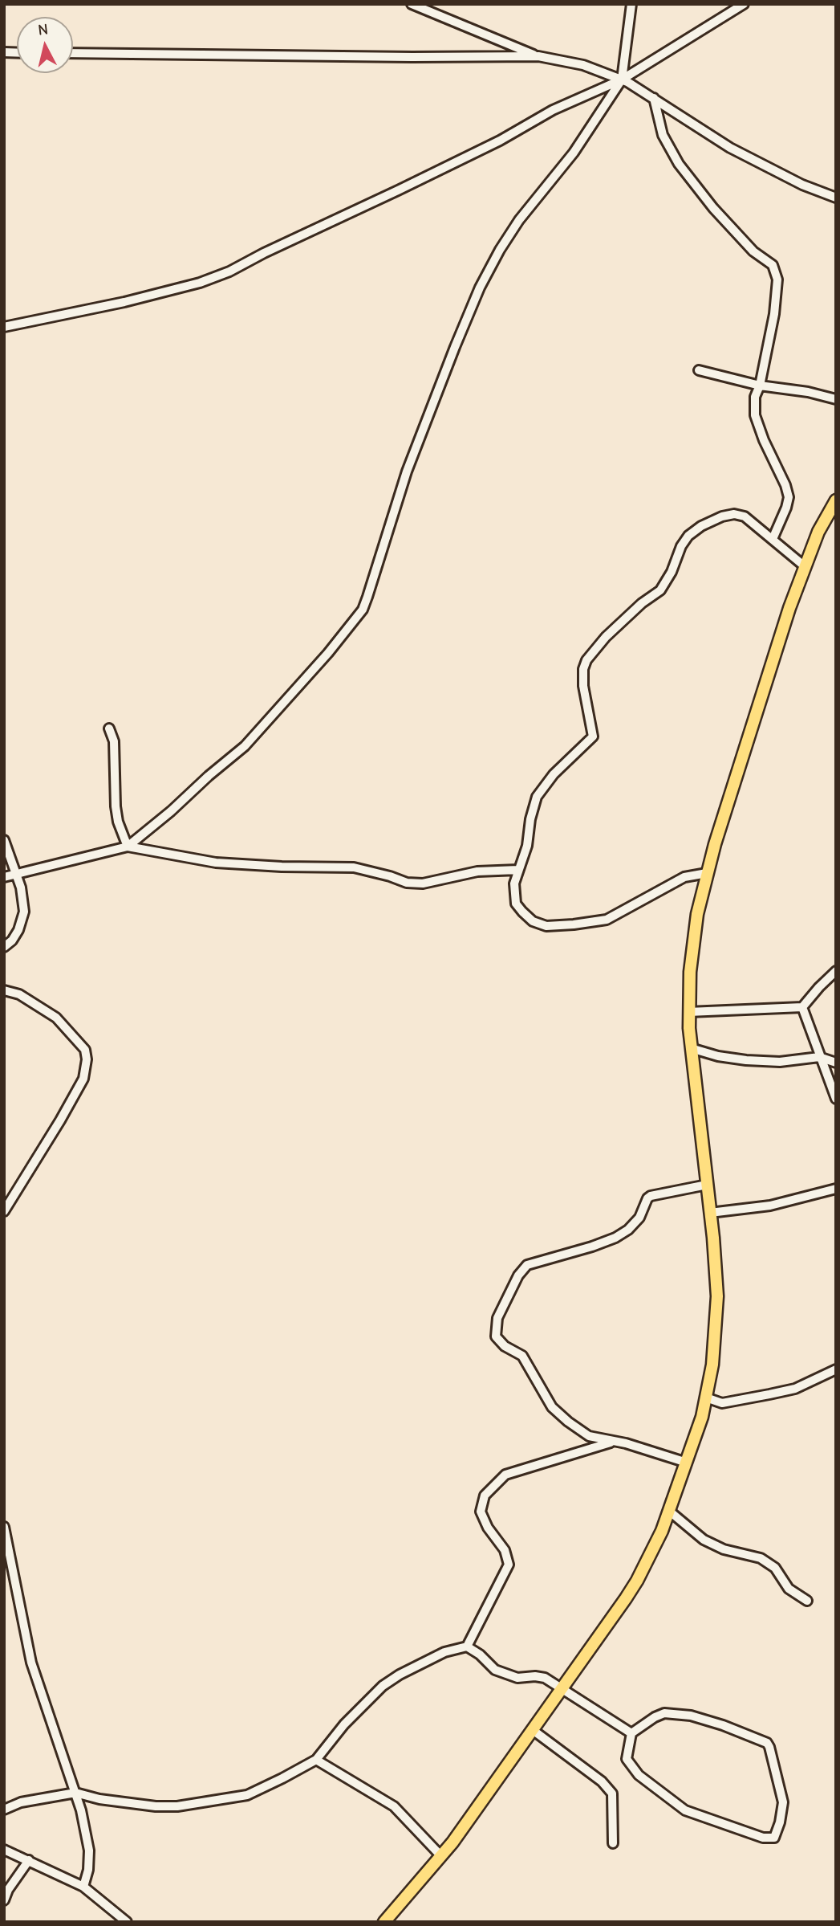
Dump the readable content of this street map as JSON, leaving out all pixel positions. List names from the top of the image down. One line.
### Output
{"north":"top"}
